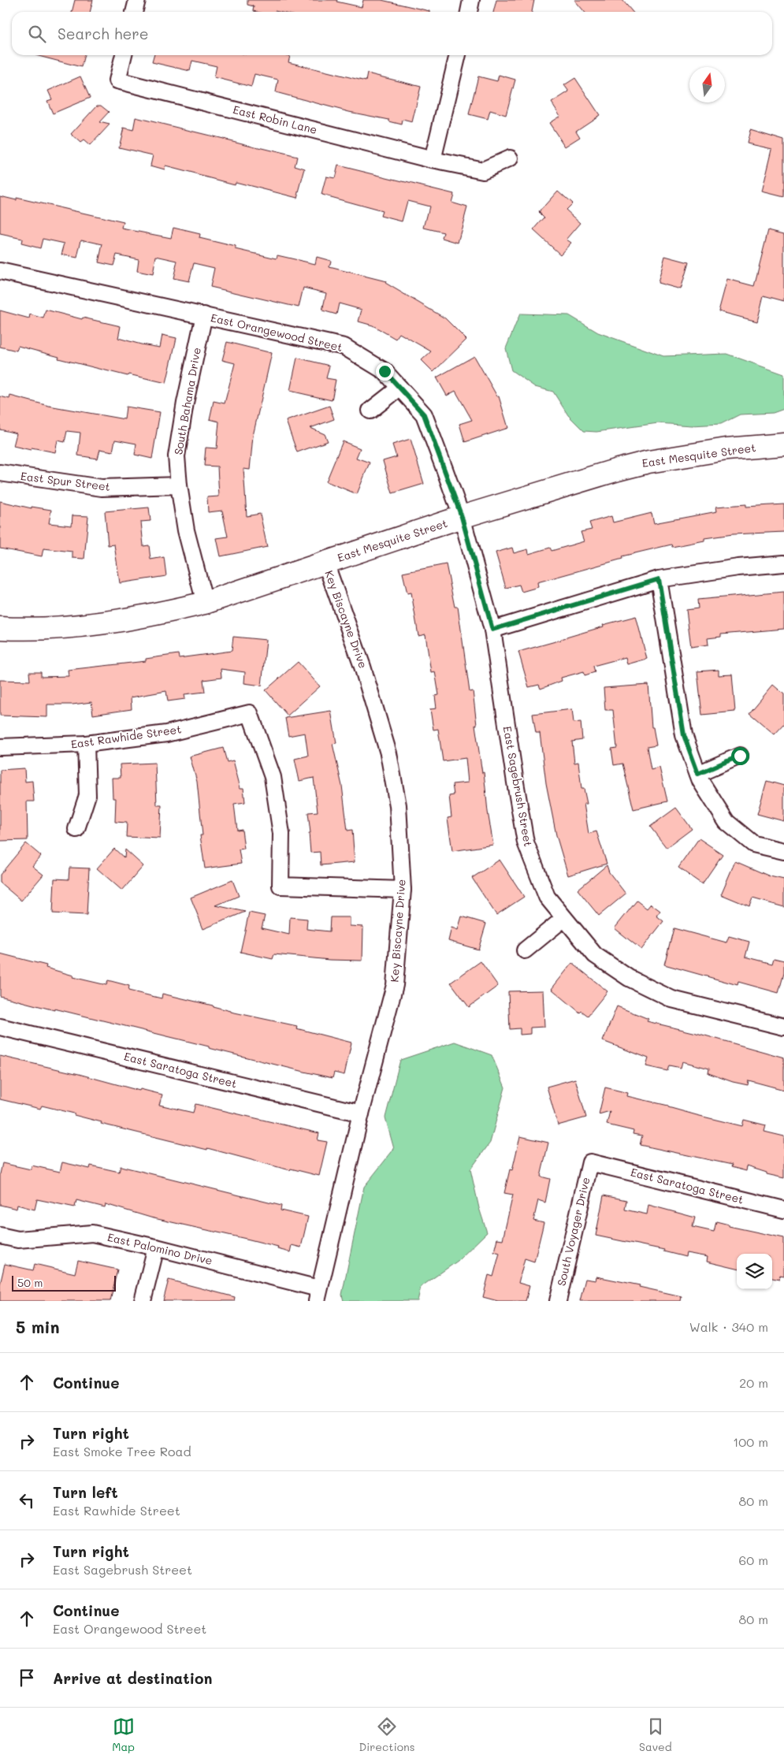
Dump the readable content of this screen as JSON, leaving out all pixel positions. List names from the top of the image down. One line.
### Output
{"streets":{"street":["East Robin Lane","East Orangewood Street","South Bahama Drive","East Mesquite Street","East Spur Street","Key Biscayne Drive","East Rawhide Street","East Sagebrush Street","East Saratoga Street","South Voyager Drive","East Palomino Drive"]},"crossings":[["East Orangewood Street","South Bahama Drive"],["East Orangewood Street","East Mesquite Street"],["East Orangewood Street","East Sagebrush Street"],["South Bahama Drive","East Mesquite Street"],["South Bahama Drive","East Spur Street"],["East Mesquite Street","Key Biscayne Drive"],["East Mesquite Street","East Sagebrush Street"],["Key Biscayne Drive","East Rawhide Street"],["Key Biscayne Drive","East Saratoga Street"],["Key Biscayne Drive","East Palomino Drive"],["East Saratoga Street","South Voyager Drive"]],"scale_bar":"50 m","north":"top","page":{"search":"Search here","scale":"50 m","heading":["5 min","Walk · 340 m"],"list":[["Continue","20 m"],["Turn right","East Smoke Tree Road","100 m"],["Turn left","East Rawhide Street","80 m"],["Turn right","East Sagebrush Street","60 m"],["Continue","East Orangewood Street","80 m"],"Arrive at destination"],"nav":["Map","Directions","Saved"]}}
